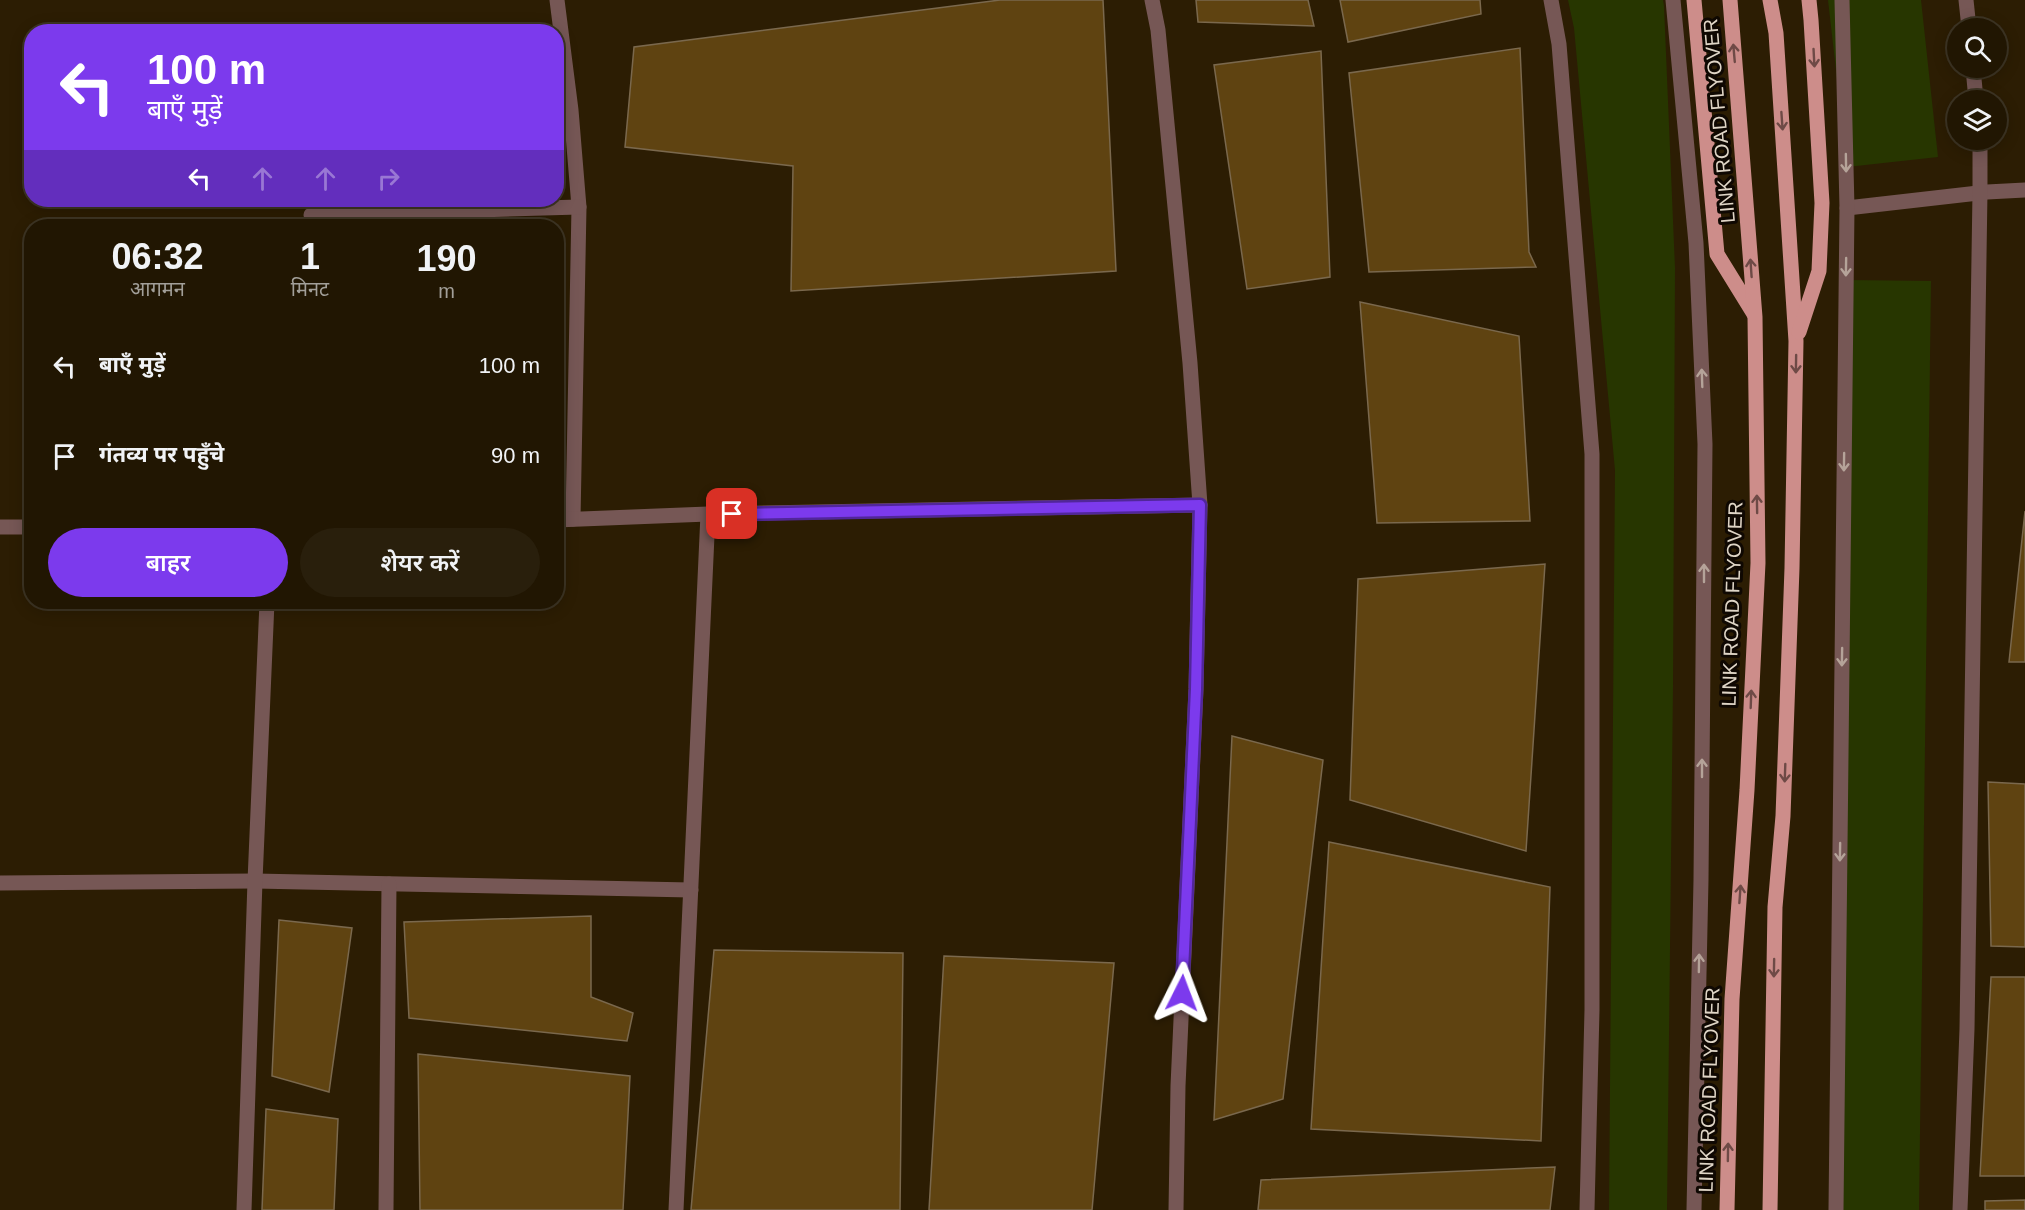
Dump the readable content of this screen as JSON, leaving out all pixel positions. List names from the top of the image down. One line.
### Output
{"streets":{"main road":["LINK ROAD FLYOVER"]},"page":{"turn":["100 m","बाएँ मुड़ें"],"eta":["06:32","आगमन","1","मिनट","190","m"],"list":[{"name":"बाएँ मुड़ें","value":"100 m"},{"name":"गंतव्य पर पहुँचे","value":"90 m"}],"buttons":["बाहर","शेयर करें"]}}
